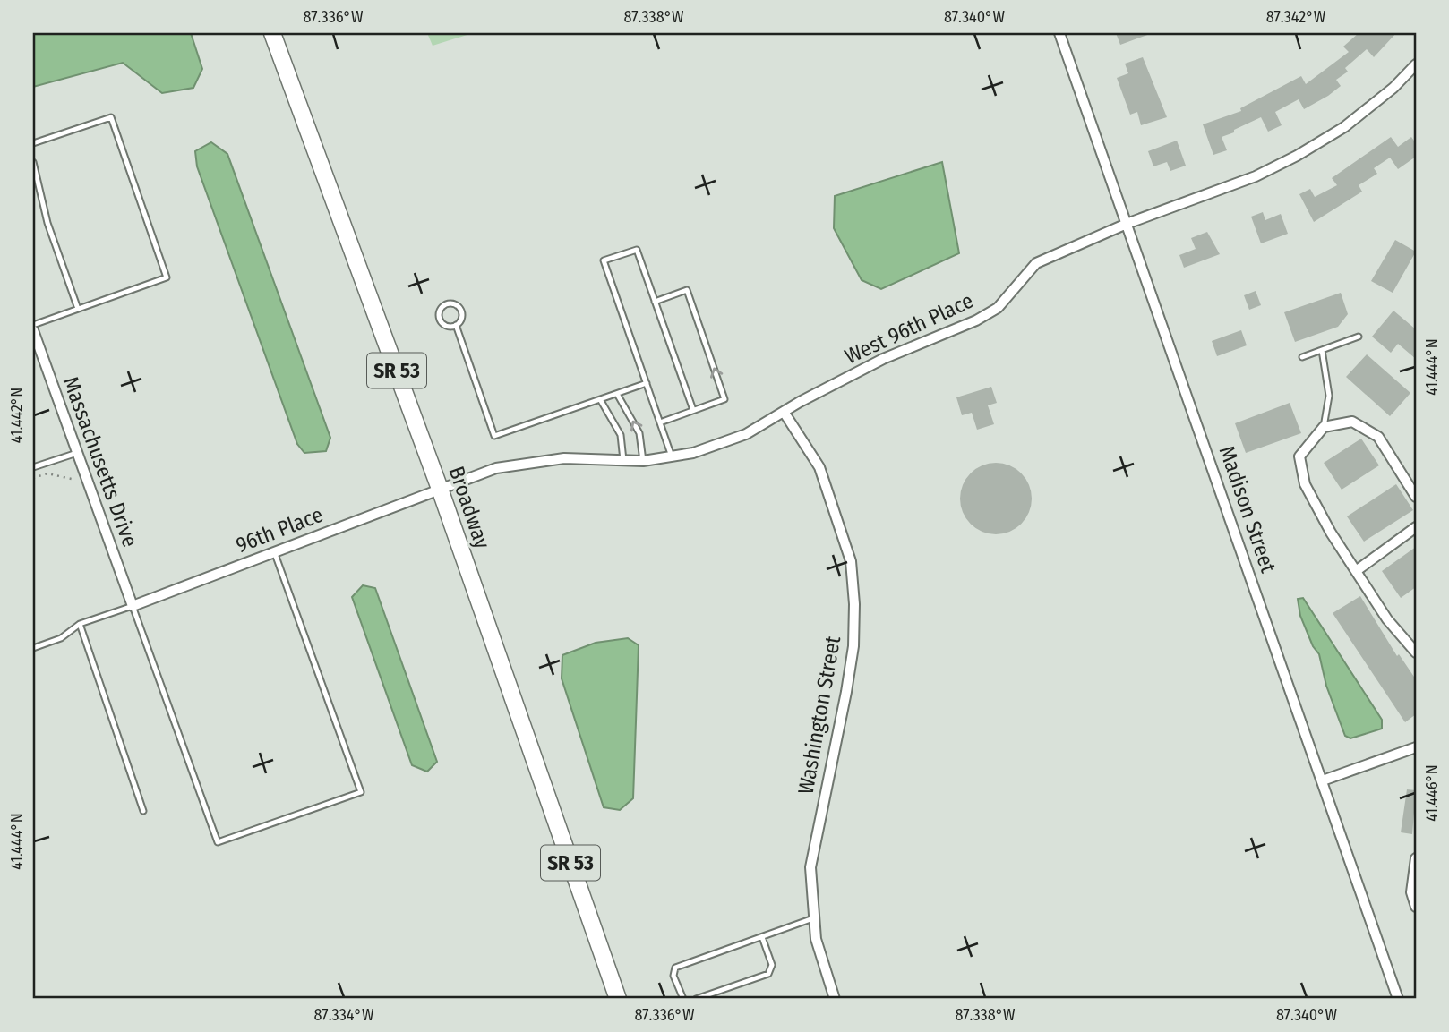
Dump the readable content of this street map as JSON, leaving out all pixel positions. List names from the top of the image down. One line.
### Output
{"streets":{"main road":["SR 53","Broadway"],"street":["West 96th Place","Massachusetts Drive","Madison Street","96th Place","Washington Street"]},"crossings":[["West 96th Place","Broadway"],["West 96th Place","Madison Street"],["West 96th Place","96th Place"],["West 96th Place","Washington Street"],["Massachusetts Drive","96th Place"],["Broadway","96th Place"]],"coordinates":["87.336°W","87.338°W","87.340°W","87.342°W","41.444°N","41.442°N","41.446°N","87.334°W"]}
